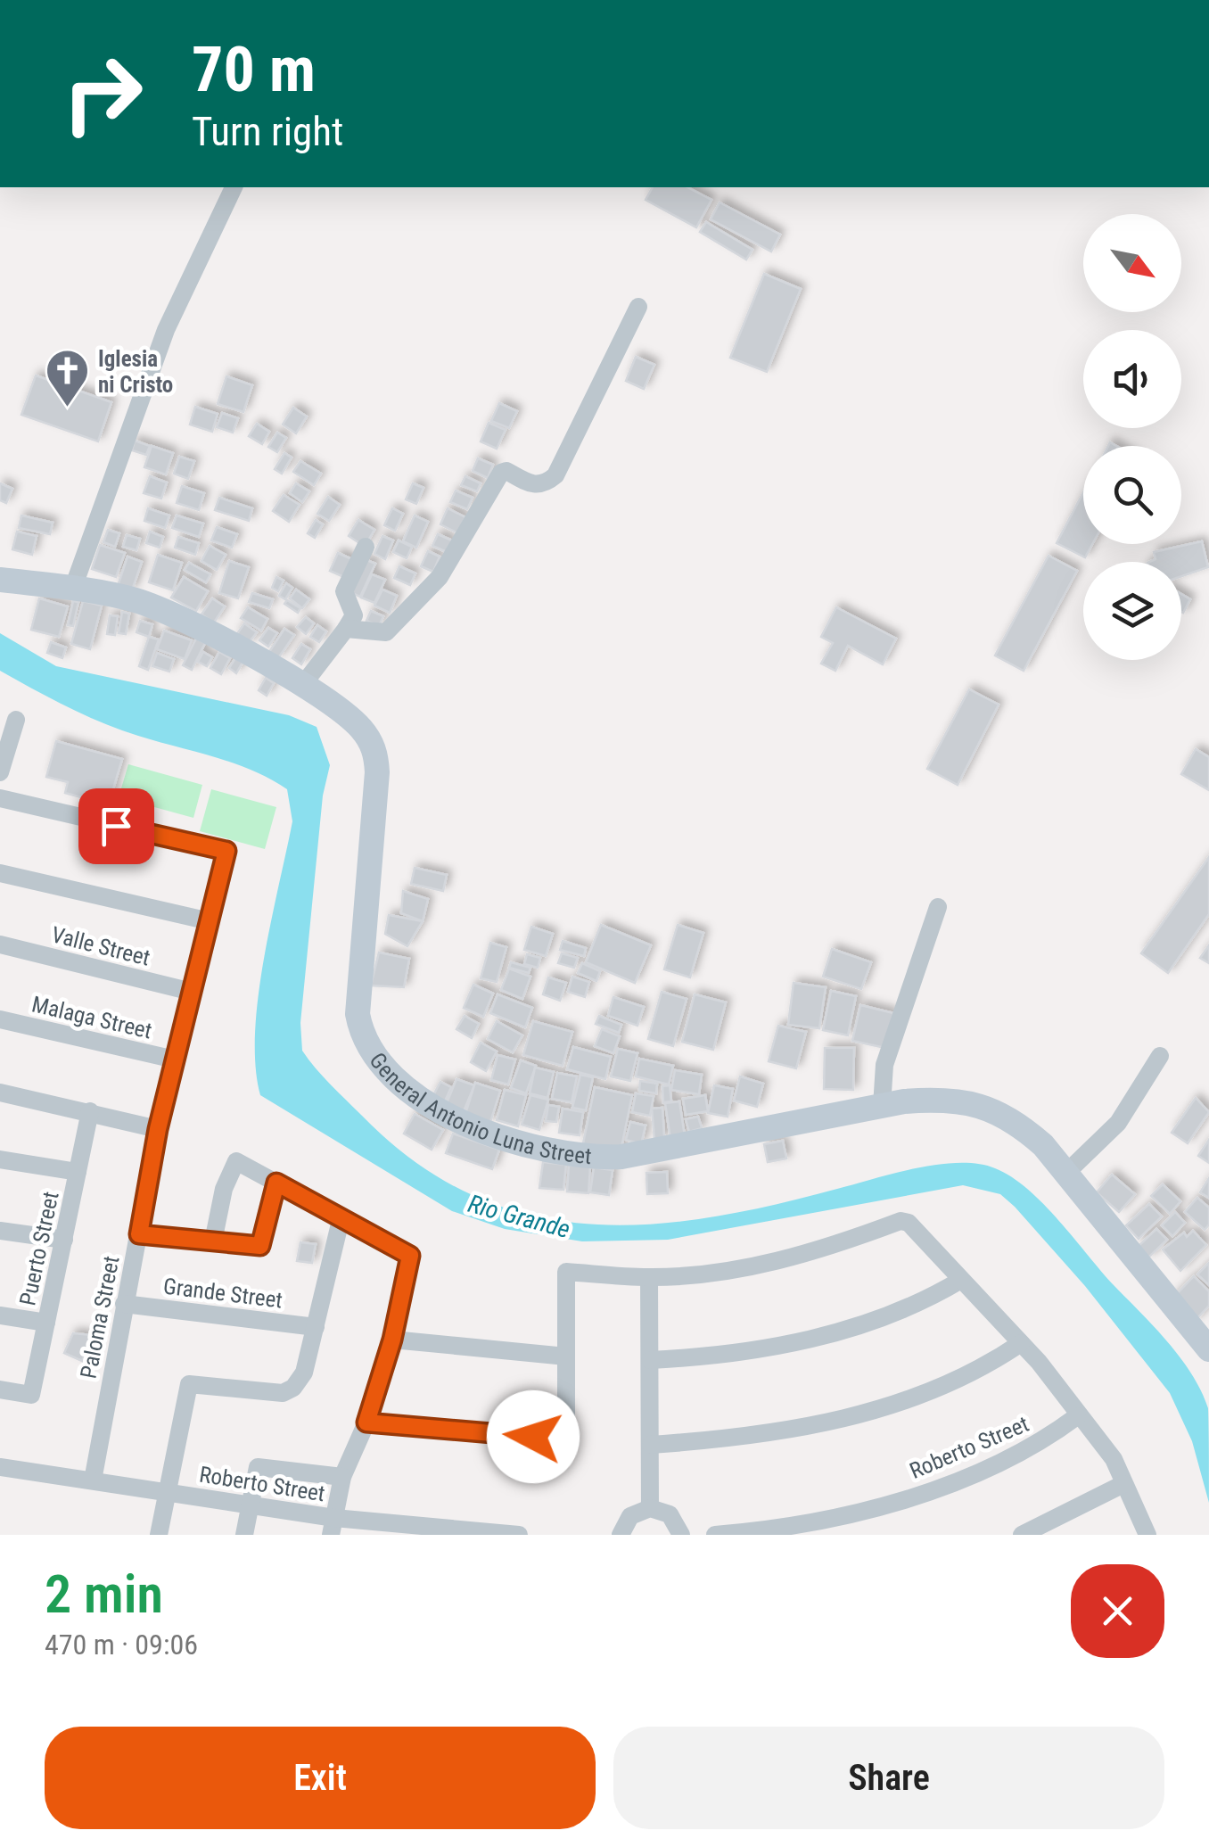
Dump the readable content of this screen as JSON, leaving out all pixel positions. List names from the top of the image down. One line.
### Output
{"streets":{"main road":["General Antonio Luna Street"],"street":["Valle Street","Malaga Street","Puerto Street","Grande Street","Paloma Street","Roberto Street"]},"crossings":[["Valle Street","Paloma Street"],["Malaga Street","Paloma Street"],["Grande Street","Paloma Street"],["Paloma Street","Roberto Street"]],"water":["Rio Grande"],"places":{"church":["Iglesia ni Cristo"]},"north":"bottom right","page":{"turn":["70 m","Turn right"],"heading":["2 min","470 m · 09:06"],"buttons":["Exit","Share"]}}
